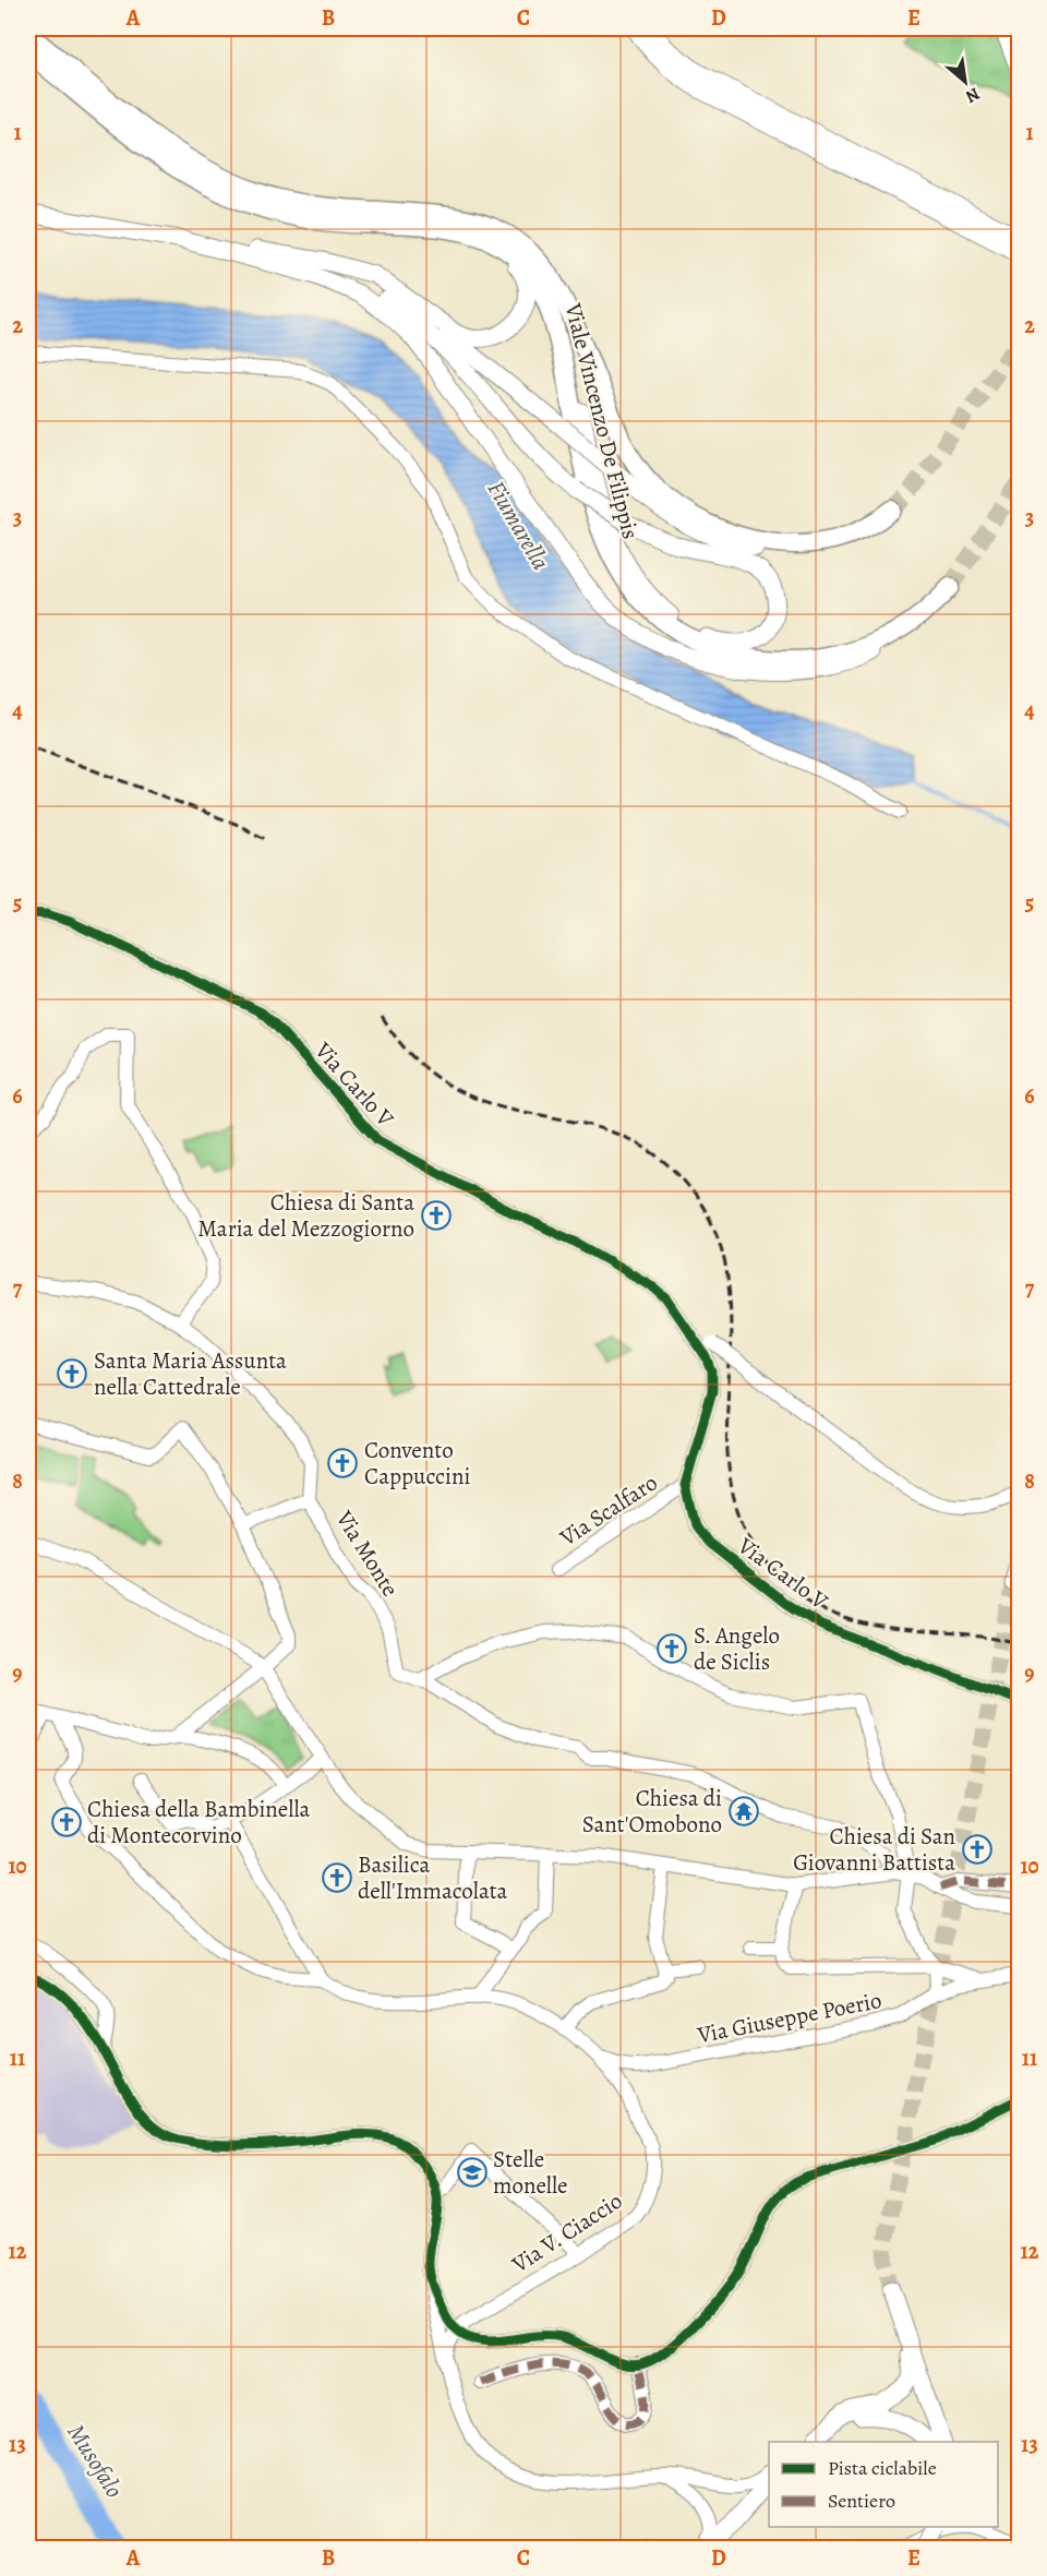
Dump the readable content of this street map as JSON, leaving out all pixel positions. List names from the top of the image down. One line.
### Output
{"streets":{"highway":["Viale Vincenzo De Filippis"],"street":["Via Carlo V","Via Scalfaro","Via Monte","Via Giuseppe Poerio","Via V. Ciaccio"]},"crossings":[["Via Carlo V","Via Scalfaro"],["Via Giuseppe Poerio","Via V. Ciaccio"]],"water":["Fiumarella","Musofalo"],"places":{"church":["Chiesa di Santa Maria del Mezzogiorno","Santa Maria Assunta nella Cattedrale","Convento Cappuccini","S. Angelo de Siclis","Chiesa della Bambinella di Montecorvino","Chiesa di San Giovanni Battista","Basilica dell'Immacolata"],"temple":["Chiesa di Sant'Omobono"],"school or university":["Stelle monelle"]},"legend":["Pista ciclabile","Sentiero"],"north":"bottom right","grid":{"columns":["A","B","C","D","E"],"rows":["1","2","3","4","5","6","7","8","9","10","11","12","13"]}}
